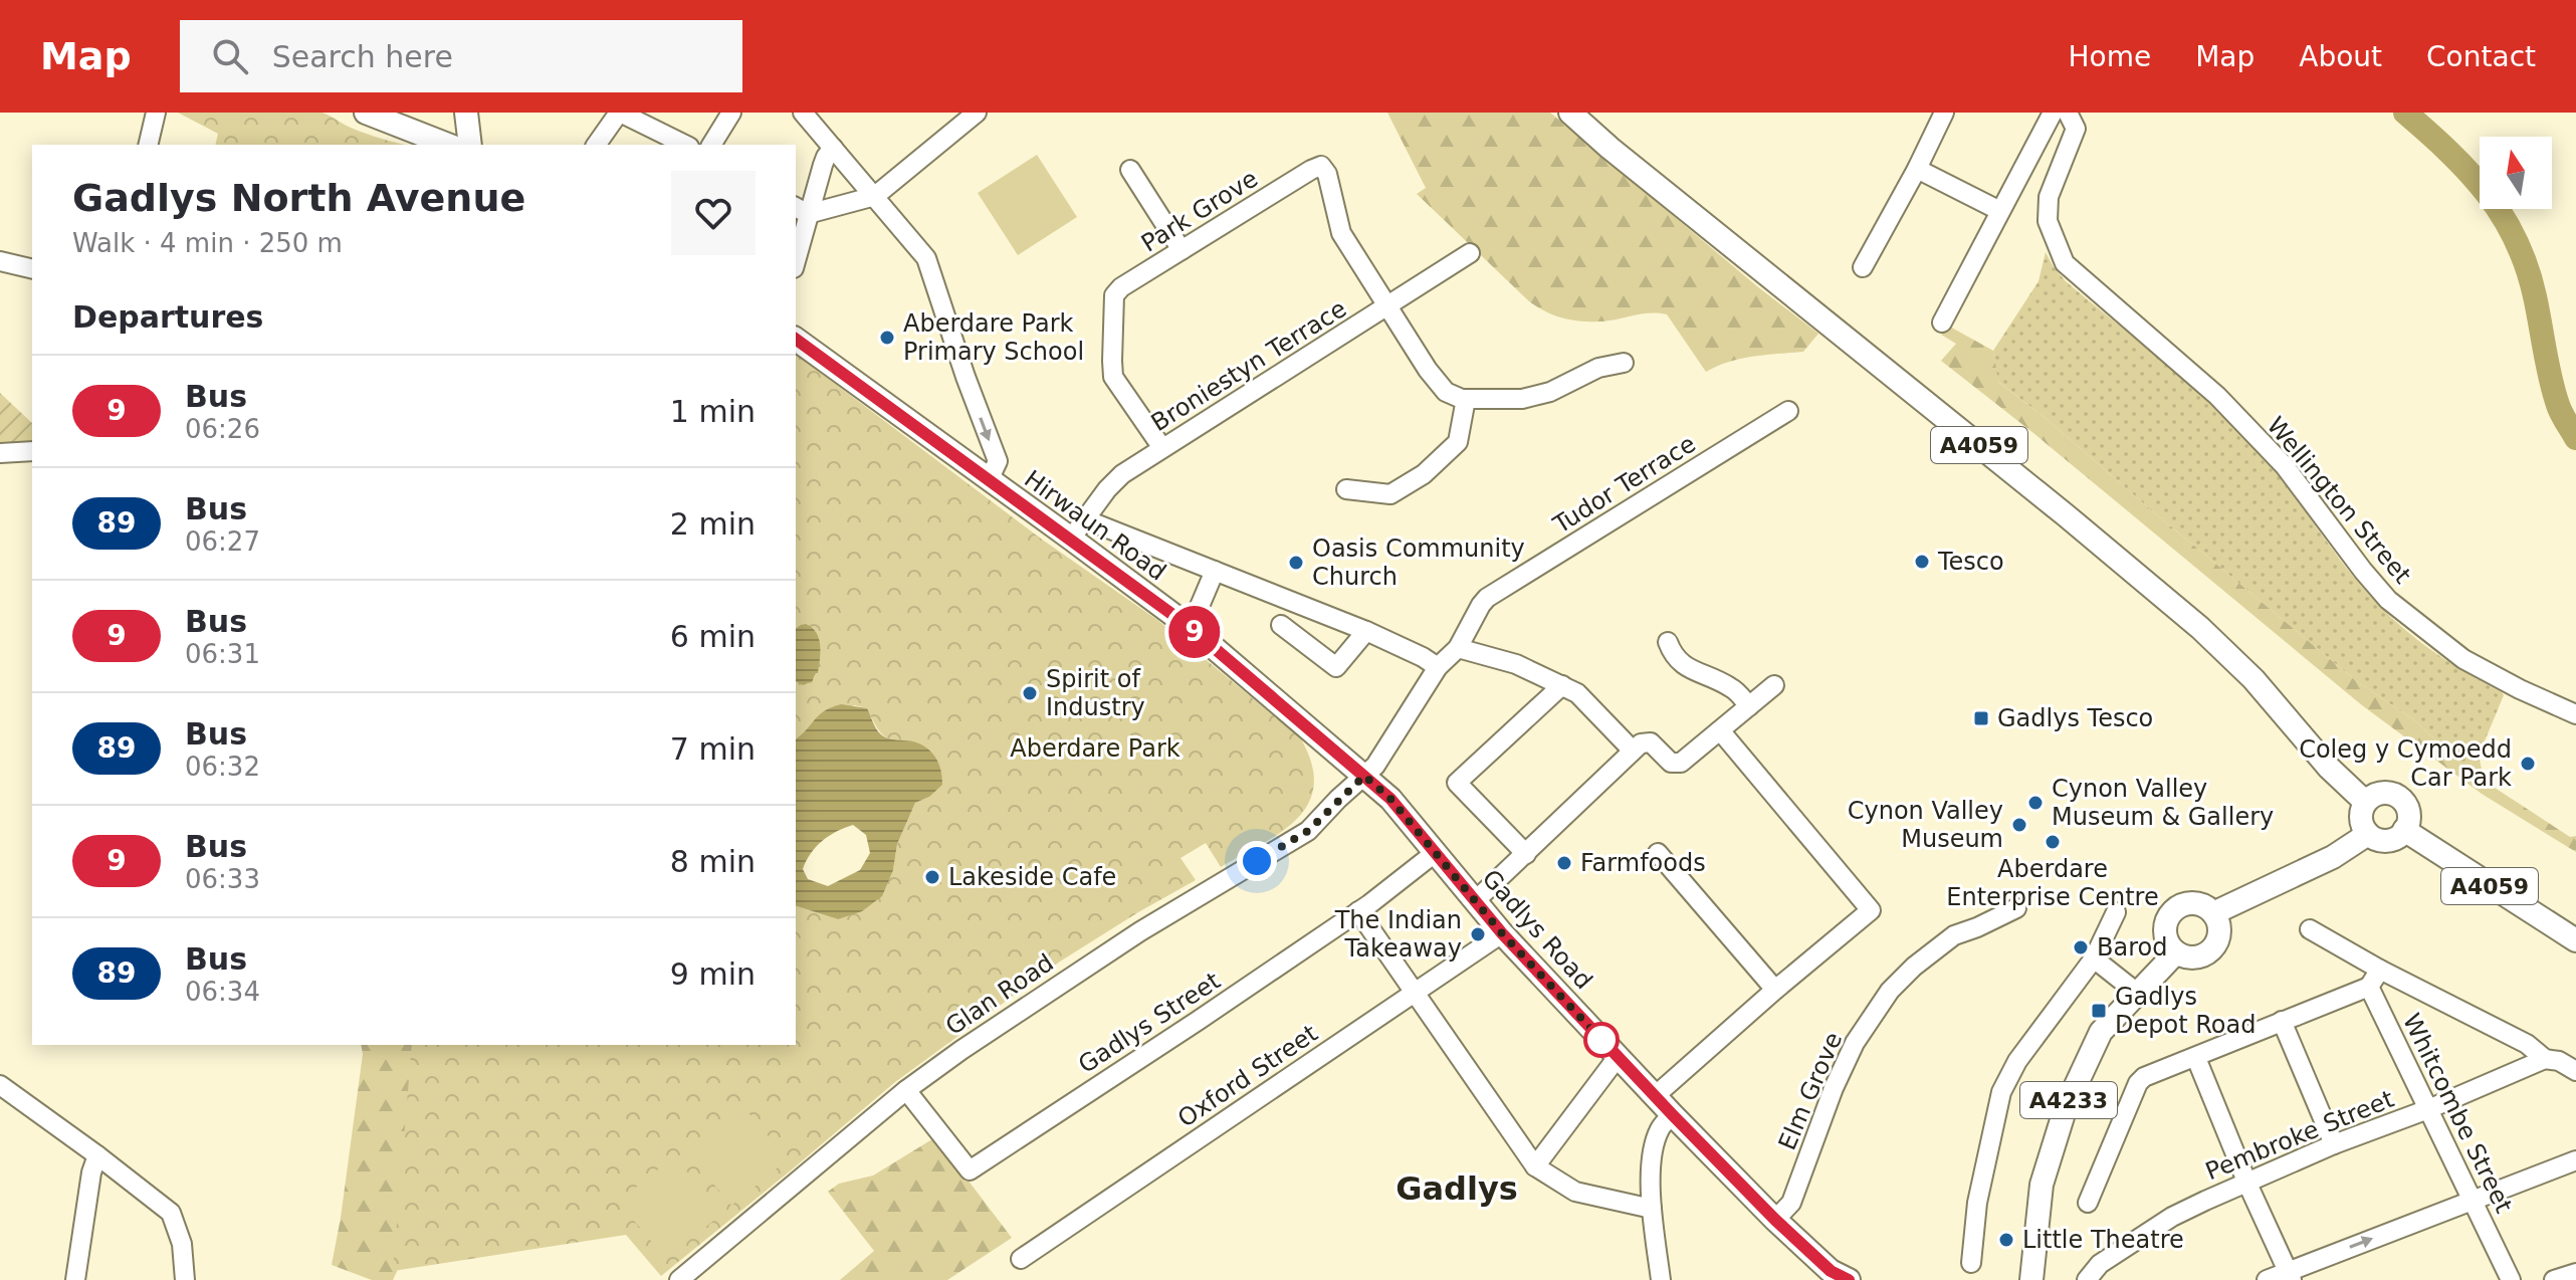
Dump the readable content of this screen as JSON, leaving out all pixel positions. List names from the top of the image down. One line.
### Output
{"streets":{"main road":["A4059","Hirwaun Road","Gadlys Road","A4233"],"street":["Park Grove","Broniestyn Terrace","Tudor Terrace","Wellington Street","Glan Road","Gadlys Street","Oxford Street","Elm Grove","Whitcombe Street","Pembroke Street"]},"crossings":[["Park Grove","Broniestyn Terrace"],["Broniestyn Terrace","Hirwaun Road"],["Hirwaun Road","Gadlys Road"],["Hirwaun Road","Glan Road"],["Gadlys Road","Glan Road"],["Gadlys Road","Gadlys Street"],["Gadlys Road","Oxford Street"],["Gadlys Road","Elm Grove"],["Glan Road","Gadlys Street"],["Whitcombe Street","Pembroke Street"]],"districts":["Gadlys"],"parks":["Aberdare Park"],"places":{"other":["Aberdare Park Primary School","Tesco","Oasis Community Church","Spirit of Industry","Coleg y Cymoedd Car Park","Cynon Valley Museum & Gallery","Cynon Valley Museum","Aberdare Enterprise Centre","Farmfoods","Lakeside Cafe","The Indian Takeaway","Barod","Little Theatre"],"transit":["Gadlys Tesco","Gadlys Depot Road"]},"lines":["bus line 9"],"north":"top","page":{"header":"Map","search":"Search here","nav":["Home","Map","About","Contact"],"on_map":"9","heading":[["Gadlys North Avenue","Walk · 4 min · 250 m"],"Departures"],"list":[{"mark":"9","name":"Bus","note":"06:26","value":"1 min"},{"mark":"89","name":"Bus","note":"06:27","value":"2 min"},{"mark":"9","name":"Bus","note":"06:31","value":"6 min"},{"mark":"89","name":"Bus","note":"06:32","value":"7 min"},{"mark":"9","name":"Bus","note":"06:33","value":"8 min"},{"mark":"89","name":"Bus","note":"06:34","value":"9 min"}]}}
